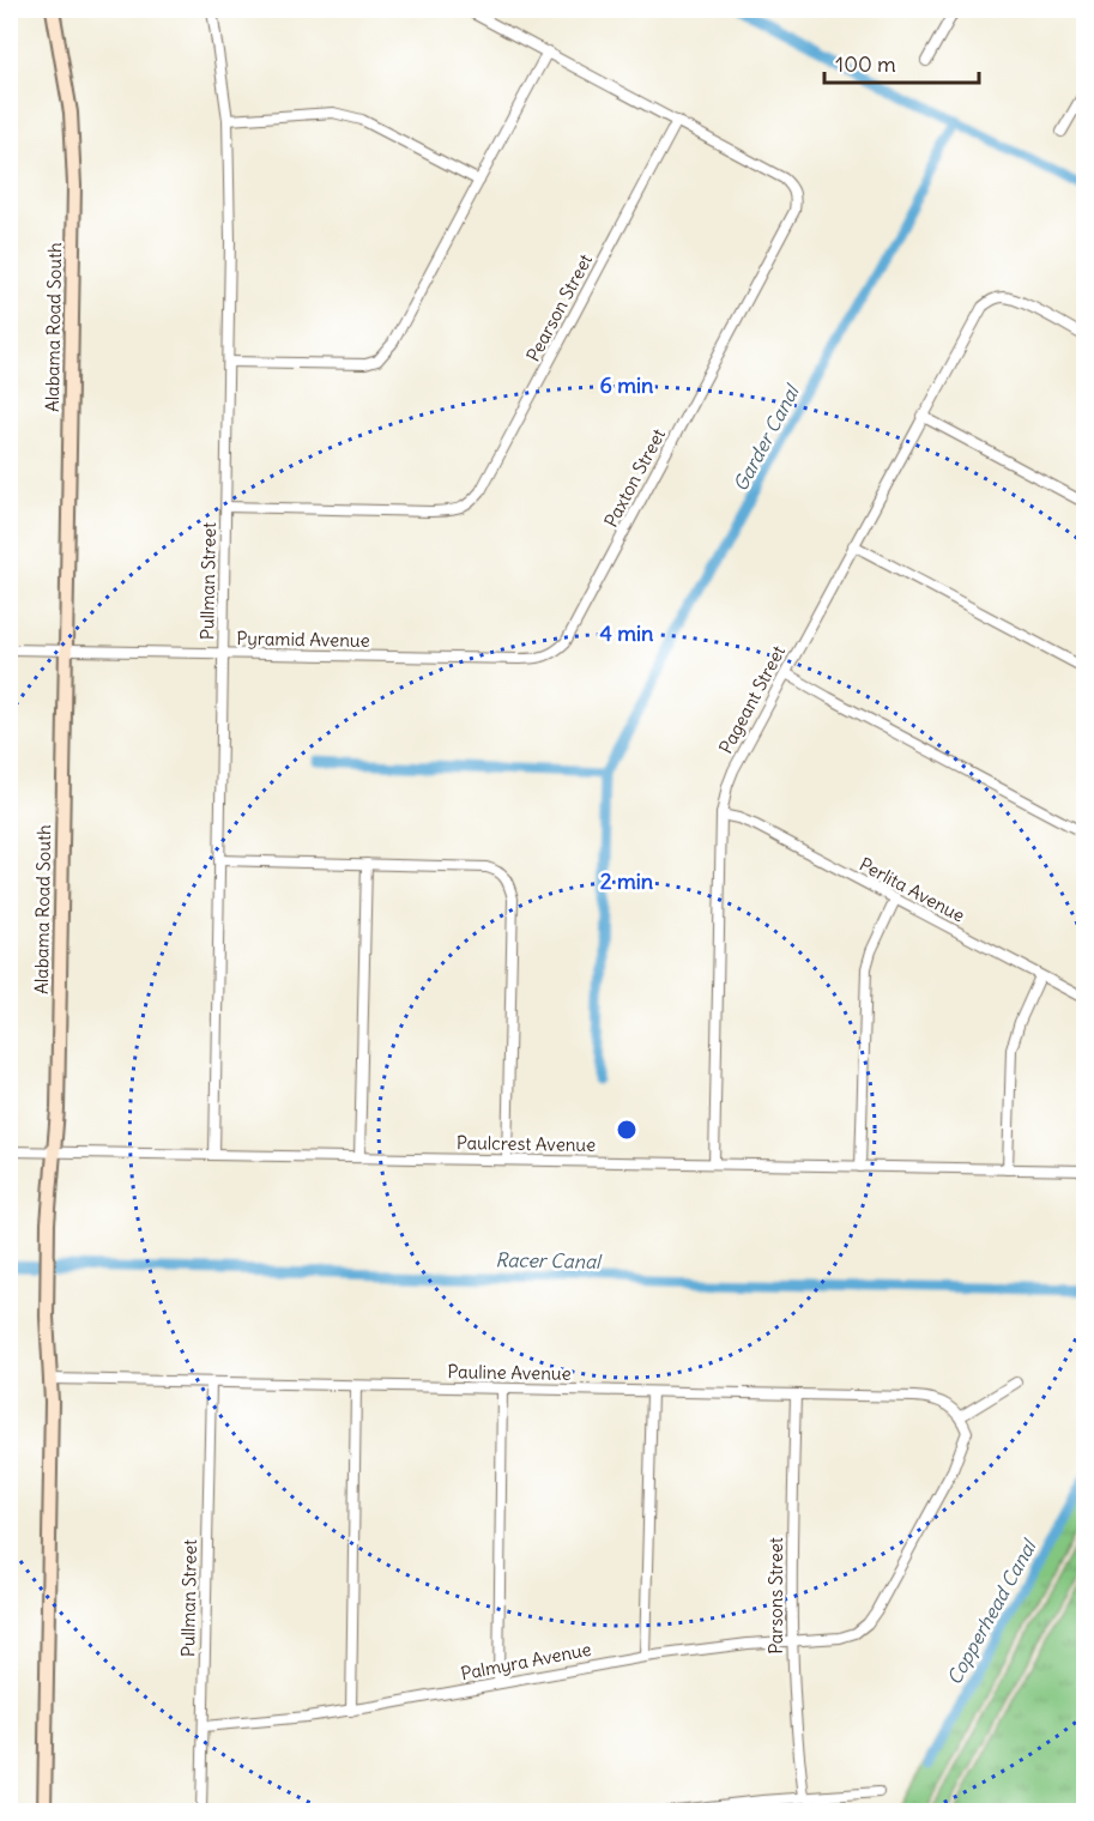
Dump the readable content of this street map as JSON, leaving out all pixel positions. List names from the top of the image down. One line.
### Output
{"streets":{"street":["Pearson Street","Alabama Road South","Paxton Street","Pullman Street","Pyramid Avenue","Pageant Street","Perlita Avenue","Paulcrest Avenue","Pauline Avenue","Parsons Street","Palmyra Avenue"]},"crossings":[["Pearson Street","Paxton Street"],["Pearson Street","Pullman Street"],["Alabama Road South","Pyramid Avenue"],["Alabama Road South","Paulcrest Avenue"],["Alabama Road South","Pauline Avenue"],["Paxton Street","Pyramid Avenue"],["Pullman Street","Pyramid Avenue"],["Pullman Street","Paulcrest Avenue"],["Pullman Street","Pauline Avenue"],["Pullman Street","Palmyra Avenue"],["Pageant Street","Perlita Avenue"],["Pageant Street","Paulcrest Avenue"],["Pauline Avenue","Parsons Street"],["Pauline Avenue","Palmyra Avenue"],["Parsons Street","Palmyra Avenue"]],"water":["Garder Canal","Racer Canal","Copperhead Canal"],"scale_bar":"100 m","rings":["6 min","4 min","2 min"]}
